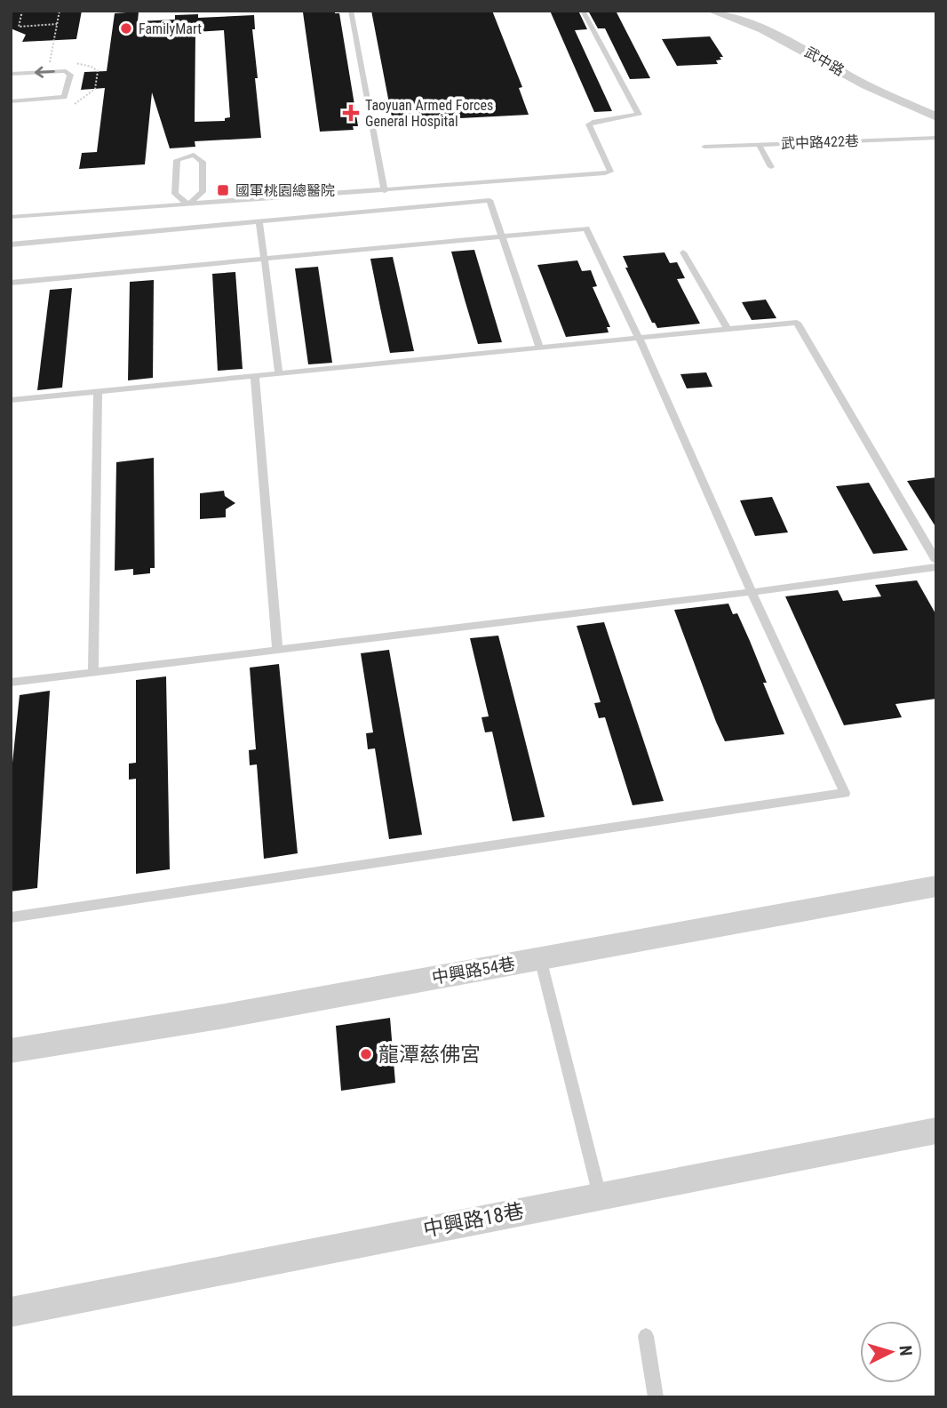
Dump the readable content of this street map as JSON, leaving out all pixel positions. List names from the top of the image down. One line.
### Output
{"streets":{"street":["武中路","中興路54巷","中興路18巷"],"lane":["武中路422巷"]},"places":{"other":["FamilyMart","龍潭慈佛宮"],"health":["Taoyuan Armed Forces General Hospital"],"transit":["國軍桃園總醫院"]},"north":"right"}
